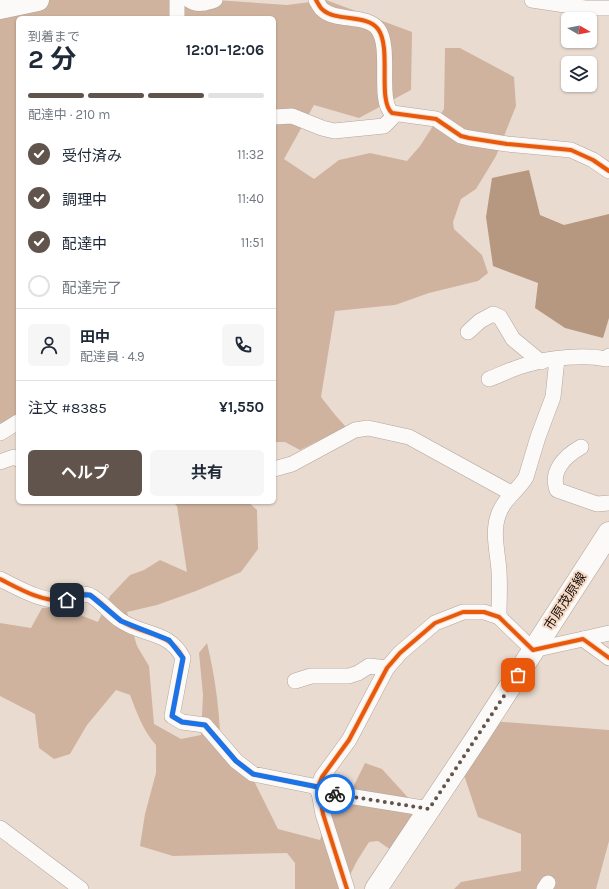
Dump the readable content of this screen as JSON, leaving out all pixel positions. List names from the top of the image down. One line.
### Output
{"streets":{"main road":["市原茂原線"]},"north":"right","page":{"heading":["2 分","到着まで","12:01–12:06"],"panel":["田中","配達員 · 4.9","注文 #8385","¥1,550"],"bar":"配達中 · 210 m","list":[["受付済み","11:32"],["調理中","11:40"],["配達中","11:51"],"配達完了"],"buttons":["ヘルプ","共有"]}}
